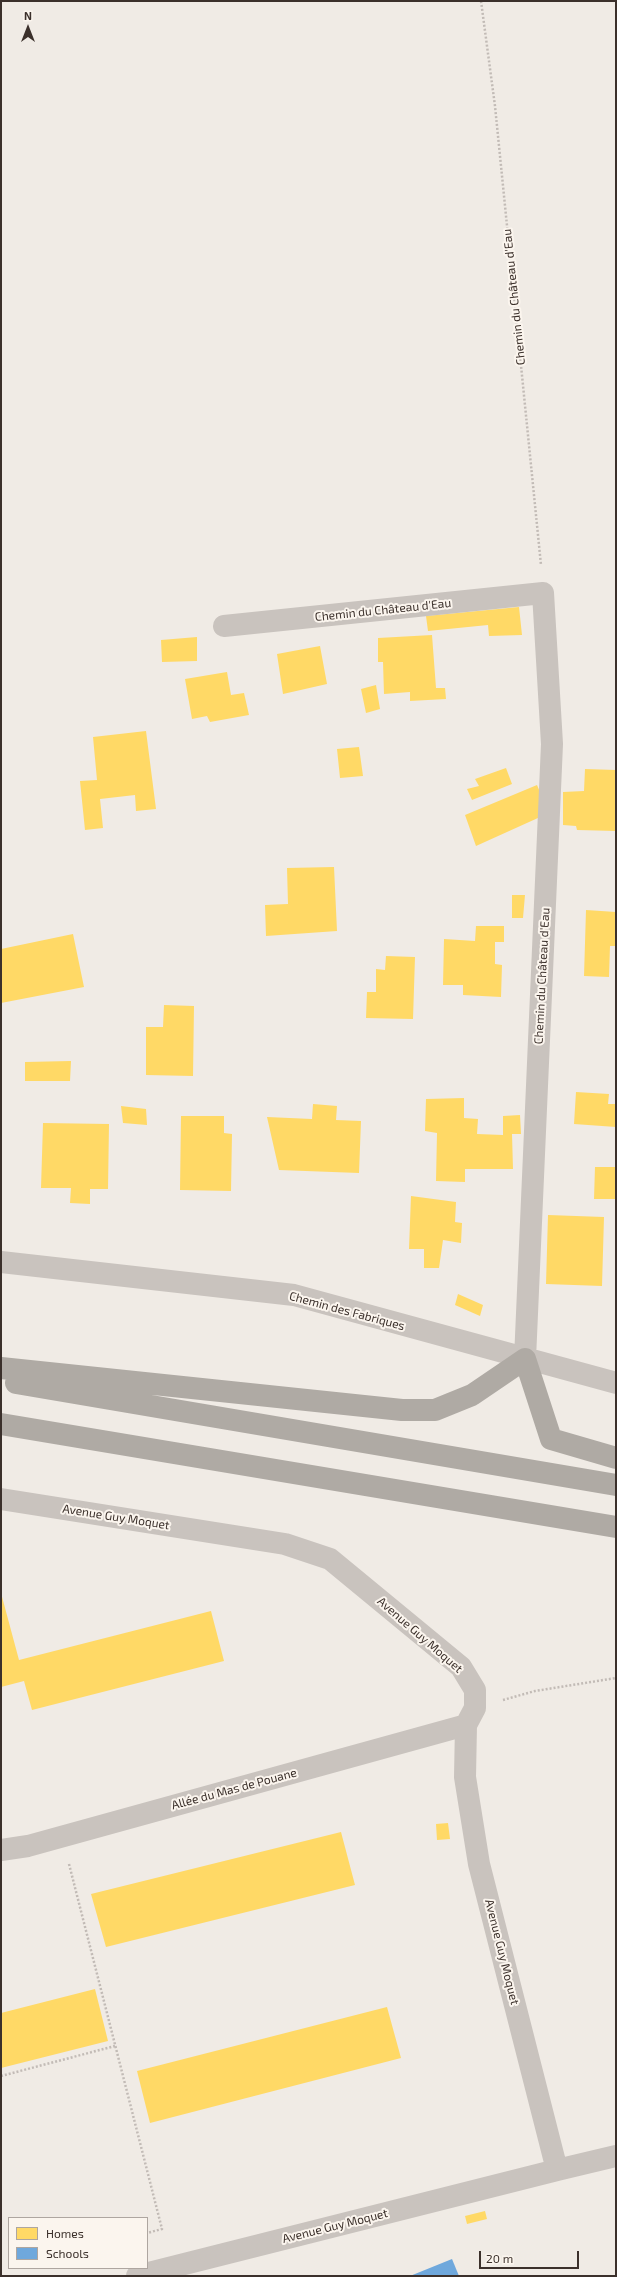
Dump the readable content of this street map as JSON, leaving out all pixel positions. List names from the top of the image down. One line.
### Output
{"streets":{"street":["Chemin du Château d'Eau","Chemin des Fabriques","Avenue Guy Moquet","Allée du Mas de Pouane"]},"crossings":[["Chemin du Château d'Eau","Chemin des Fabriques"],["Avenue Guy Moquet","Allée du Mas de Pouane"]],"legend":["Homes","Schools"],"scale_bar":"20 m","north":"top"}
